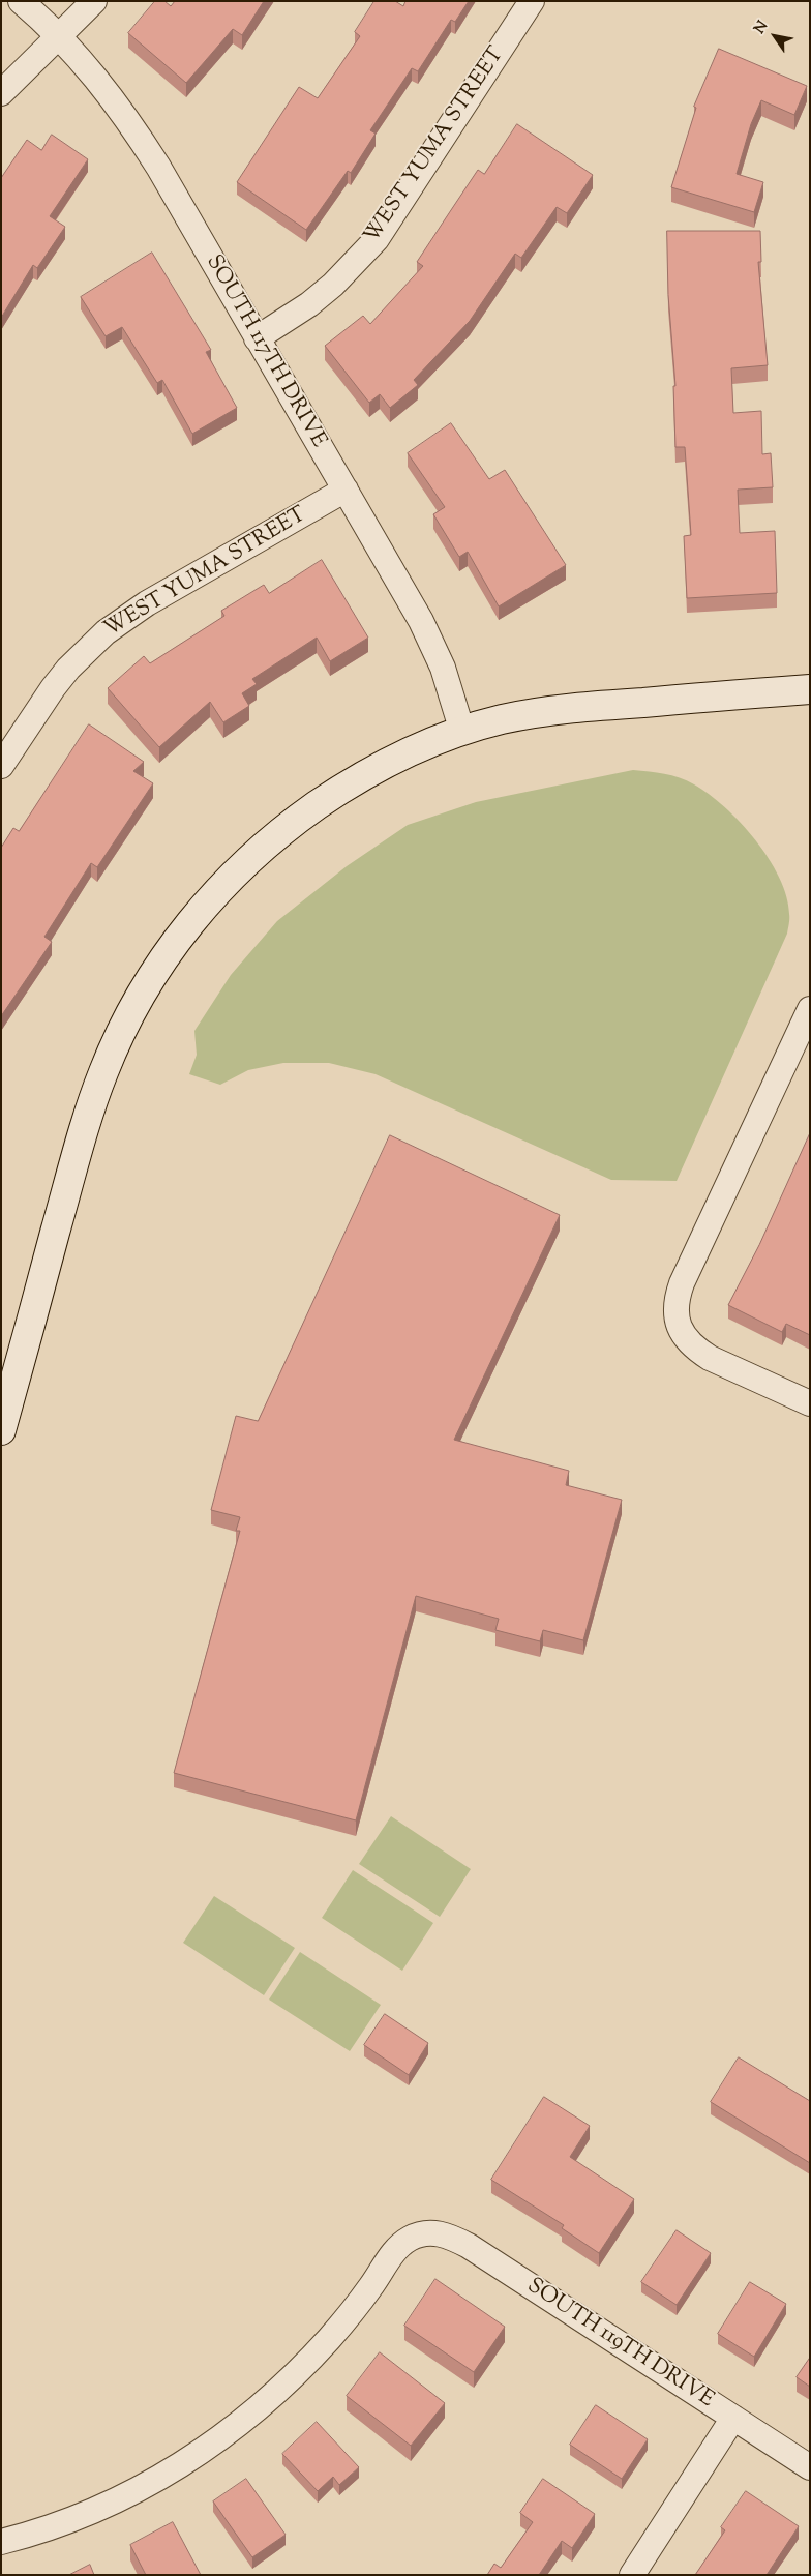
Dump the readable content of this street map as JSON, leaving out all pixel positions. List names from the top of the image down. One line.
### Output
{"streets":{"street":["WEST YUMA STREET","SOUTH 117TH DRIVE","SOUTH 119TH DRIVE"]},"crossings":[["WEST YUMA STREET","SOUTH 117TH DRIVE"]],"north":"top left"}
